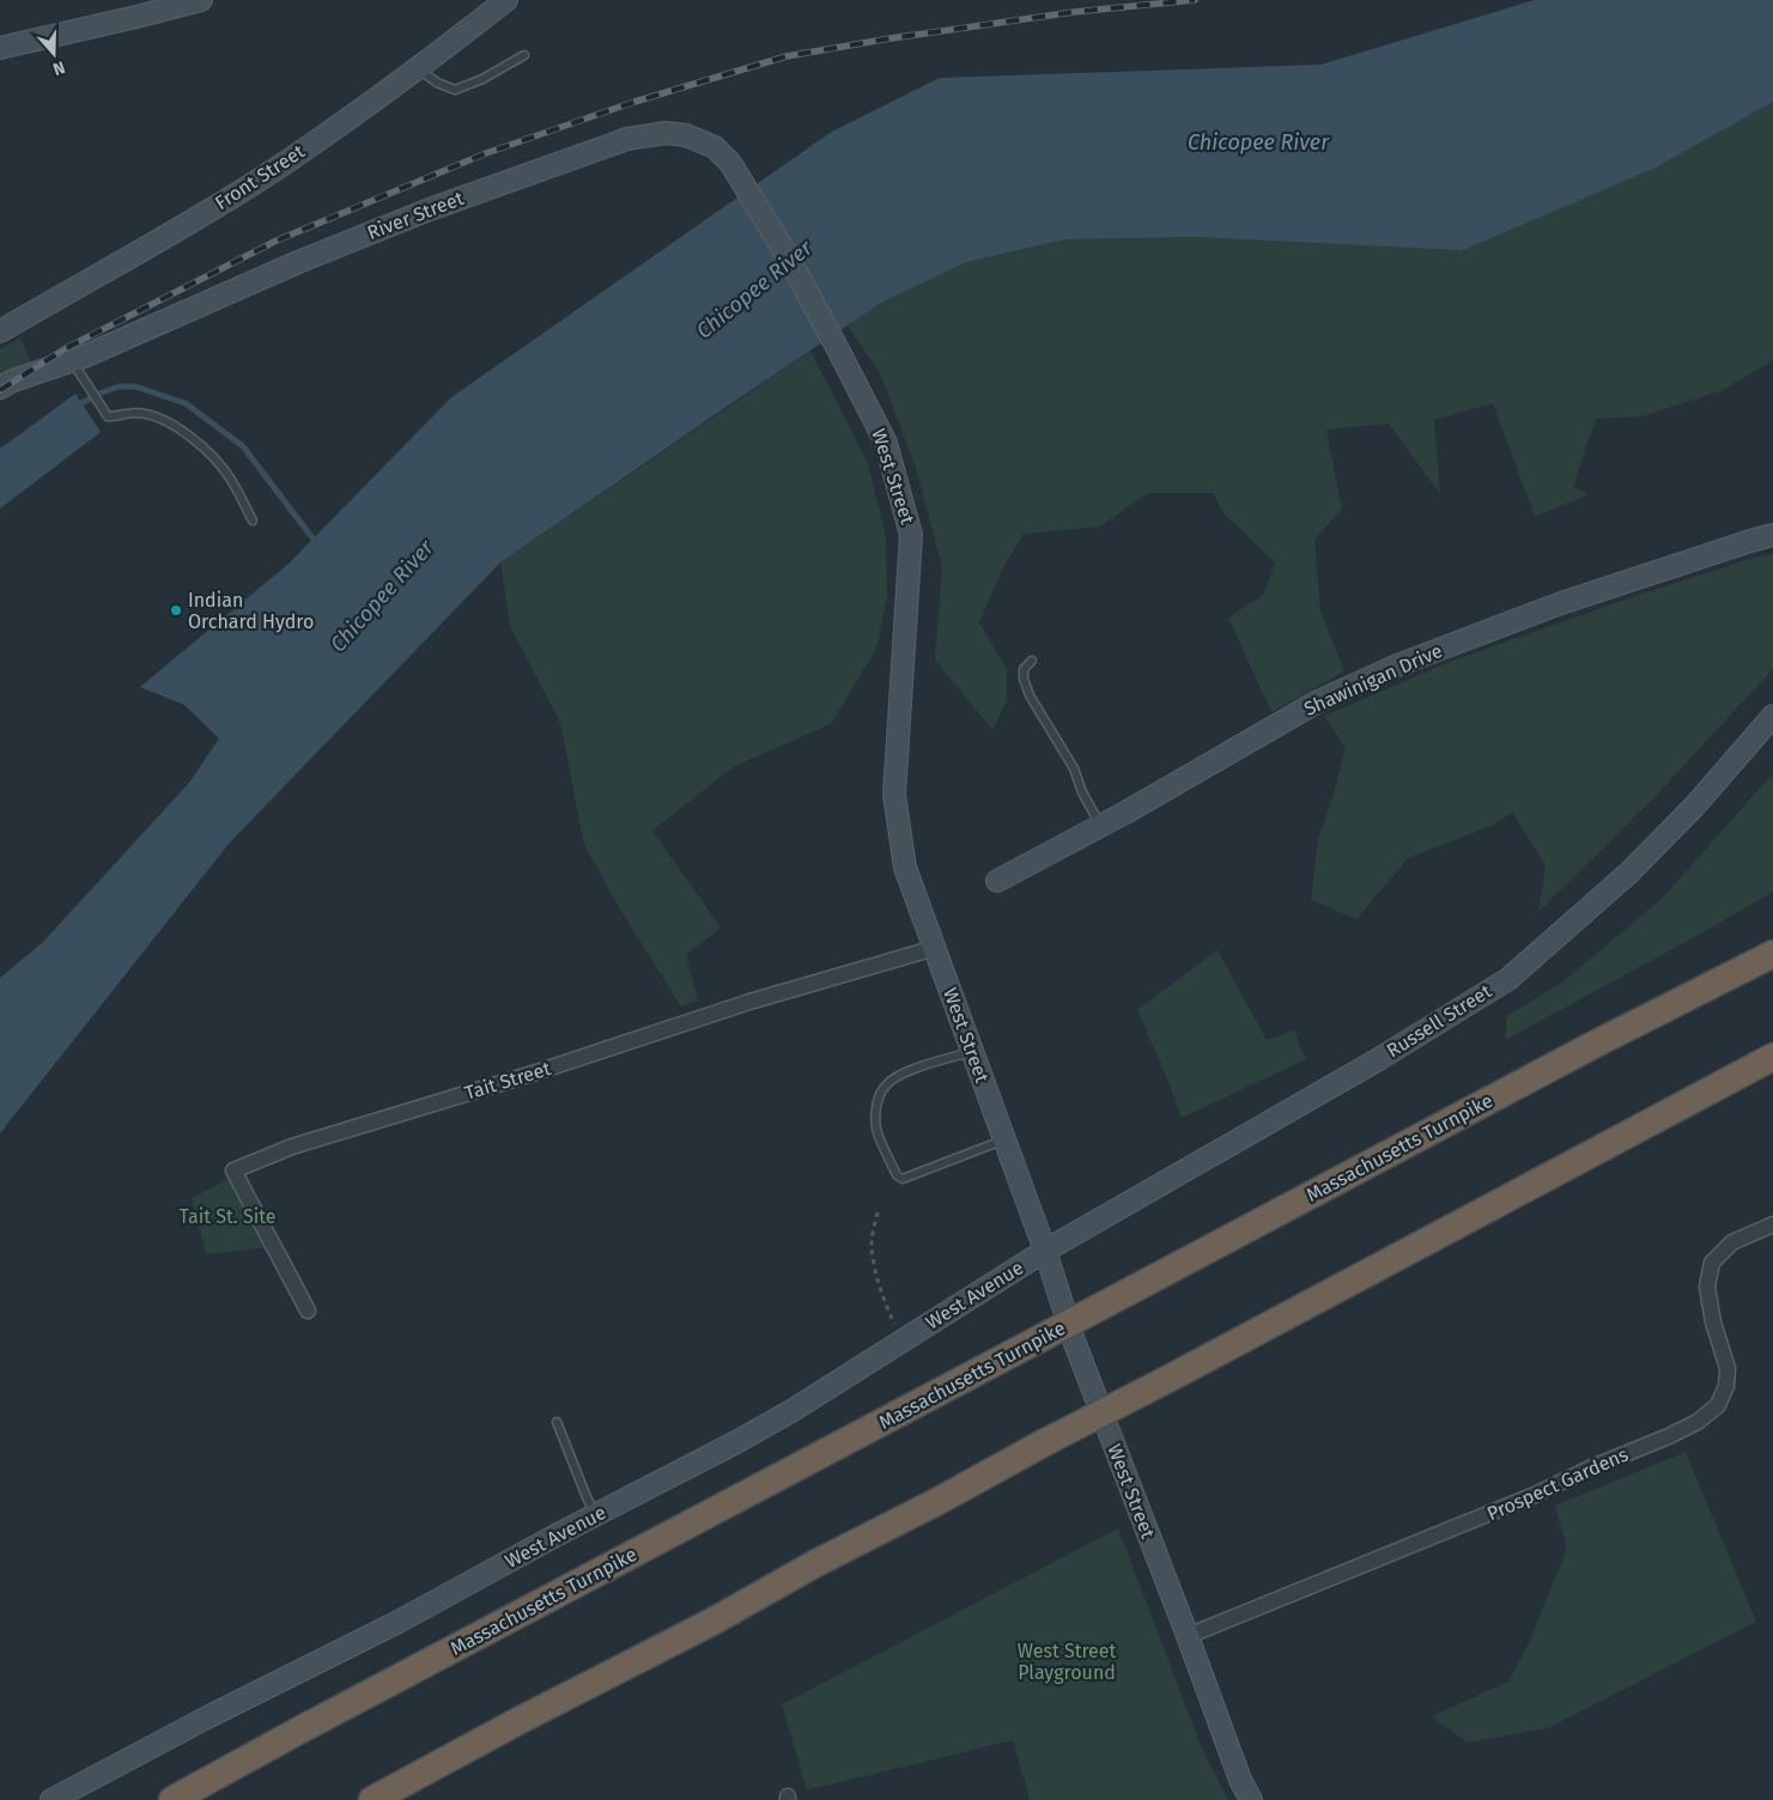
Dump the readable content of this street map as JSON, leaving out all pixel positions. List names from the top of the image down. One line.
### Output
{"streets":{"highway":["Massachusetts Turnpike"],"main road":["Front Street","River Street","West Street","Shawinigan Drive","Russell Street","West Avenue"],"street":["Tait Street","Prospect Gardens"]},"crossings":[["River Street","West Street"],["West Street","Russell Street"],["West Street","Tait Street"],["West Street","West Avenue"],["West Street","Prospect Gardens"],["Russell Street","West Avenue"]],"water":["Chicopee River"],"parks":["Tait St. Site","West Street Playground"],"places":["Indian Orchard Hydro"],"north":"bottom"}
